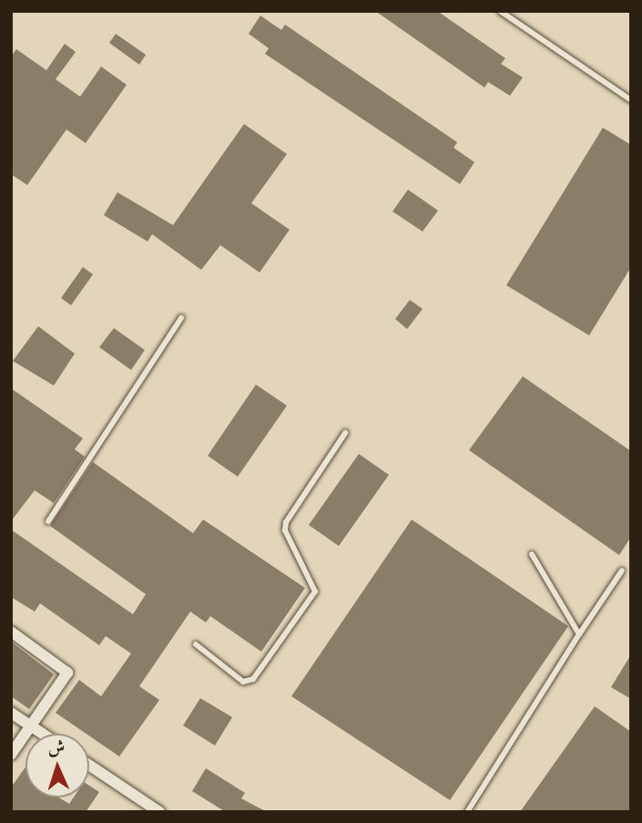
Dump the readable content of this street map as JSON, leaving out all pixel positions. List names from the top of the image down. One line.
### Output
{"north":"top"}
